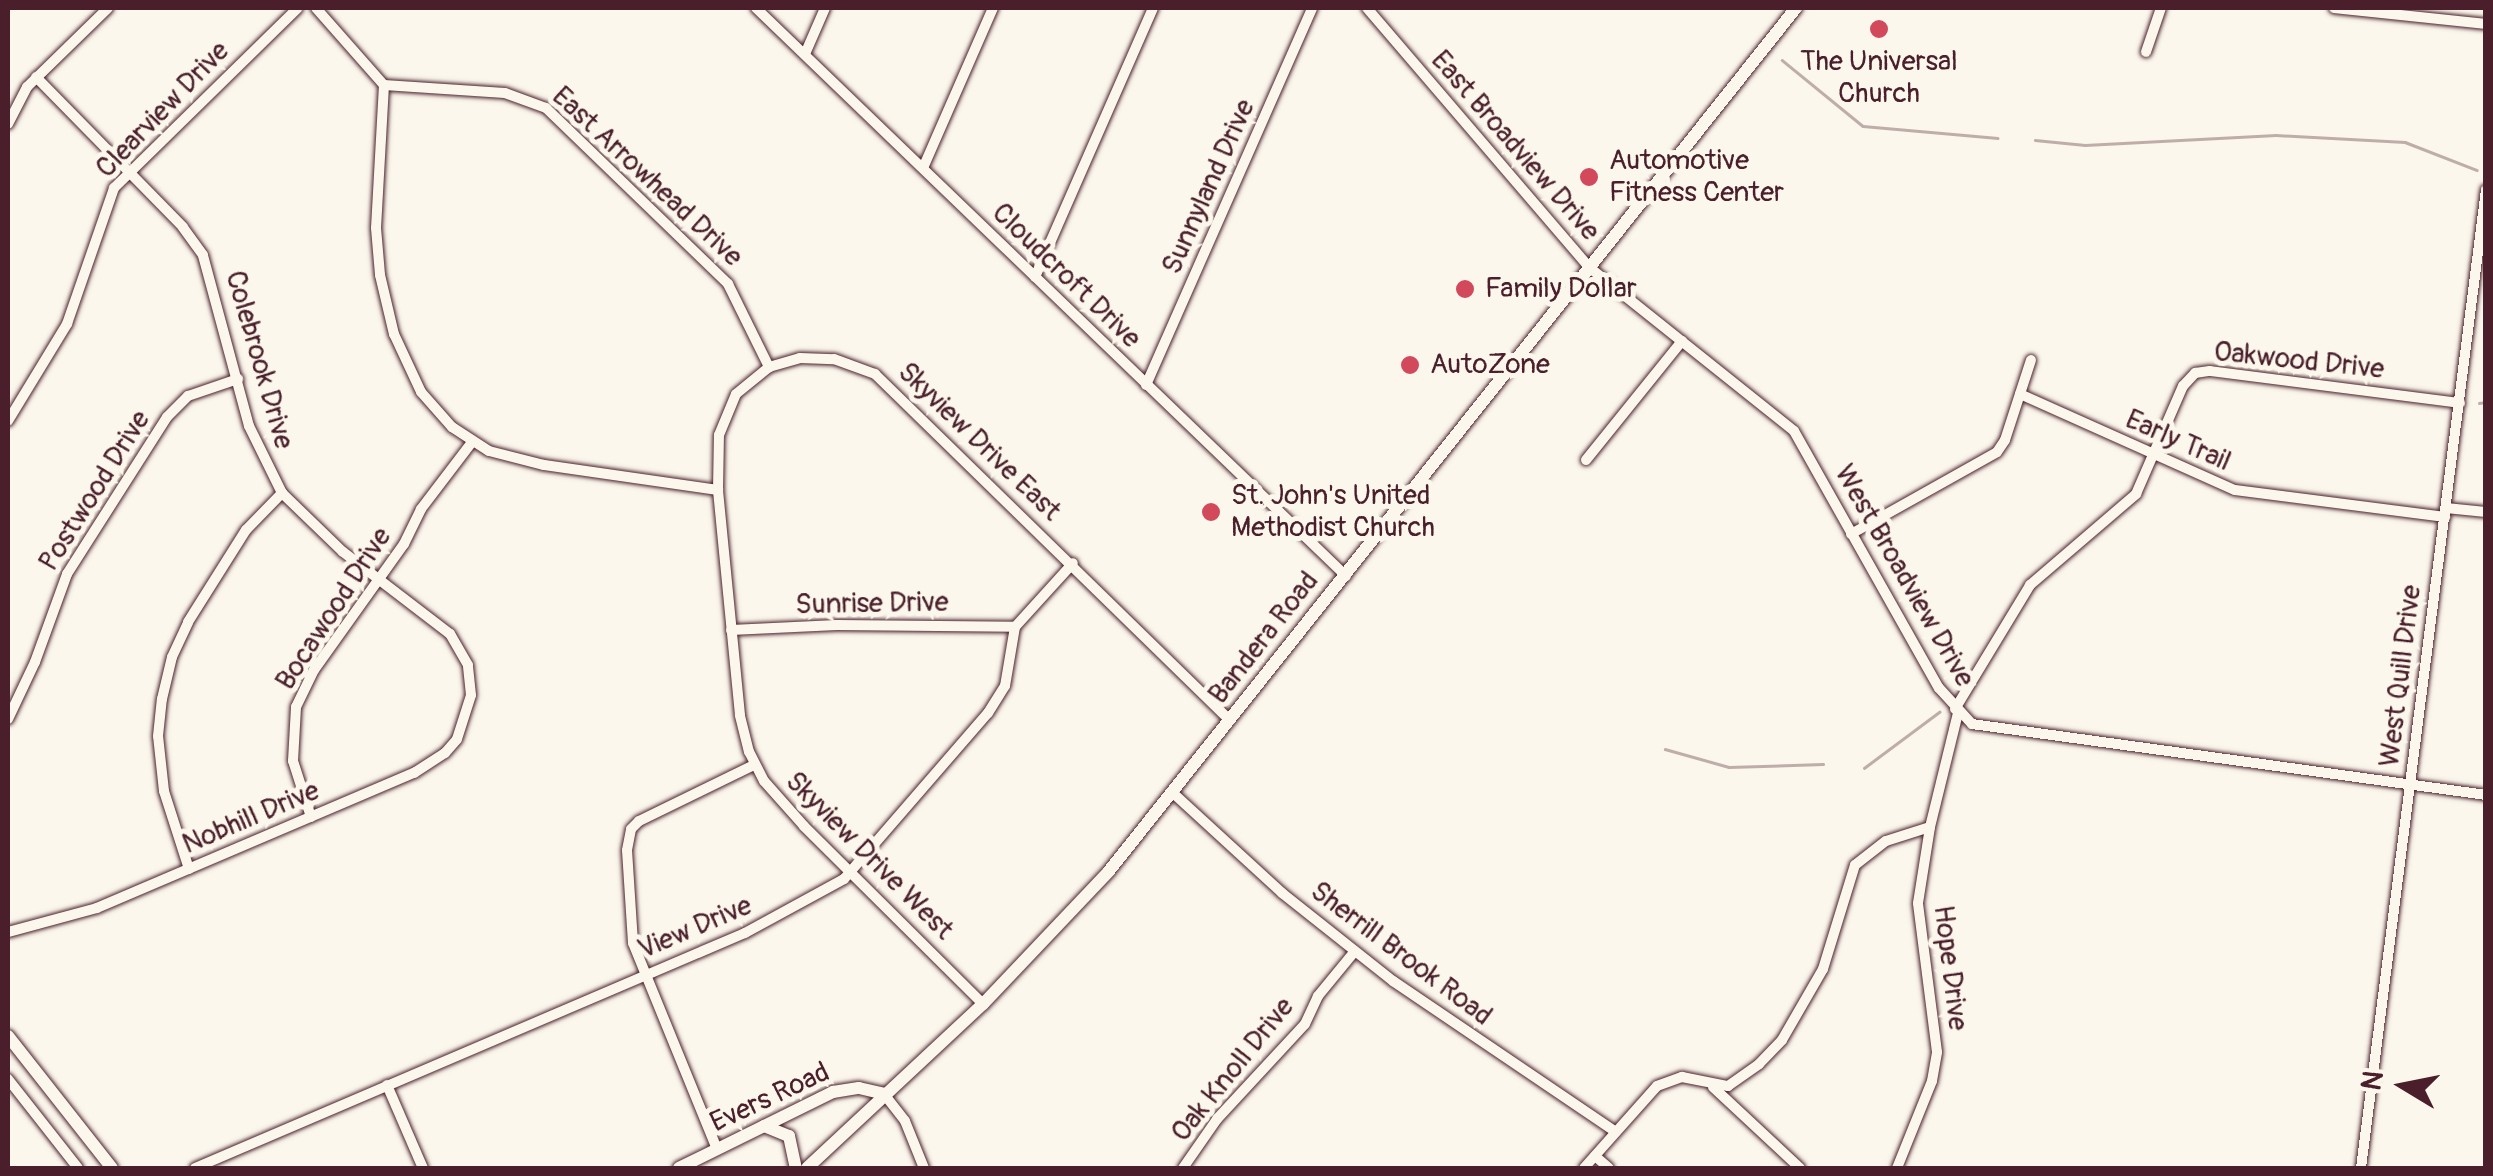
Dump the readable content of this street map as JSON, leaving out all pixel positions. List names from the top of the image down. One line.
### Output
{"streets":{"main road":["Bandera Road","Evers Road"],"street":["Clearview Drive","East Broadview Drive","East Arrowhead Drive","Sunnyland Drive","Cloudcroft Drive","Colebrook Drive","Oakwood Drive","Early Trail","Skyview Drive East","Postwood Drive","West Broadview Drive","Sunrise Drive","Bocawood Drive","West Quill Drive","Nobhill Drive","Skyview Drive West","View Drive","Sherrill Brook Road","Hope Drive","Oak Knoll Drive"]},"crossings":[["Clearview Drive","Colebrook Drive"],["East Broadview Drive","West Broadview Drive"],["East Broadview Drive","Bandera Road"],["East Arrowhead Drive","Skyview Drive East"],["Sunnyland Drive","Cloudcroft Drive"],["Cloudcroft Drive","Bandera Road"],["Colebrook Drive","Postwood Drive"],["Colebrook Drive","Bocawood Drive"],["Colebrook Drive","Nobhill Drive"],["Oakwood Drive","Early Trail"],["Oakwood Drive","West Broadview Drive"],["Oakwood Drive","West Quill Drive"],["Oakwood Drive","Hope Drive"],["Early Trail","West Quill Drive"],["Skyview Drive East","Bandera Road"],["West Broadview Drive","Bandera Road"],["West Broadview Drive","West Quill Drive"],["Sunrise Drive","Skyview Drive West"],["Sunrise Drive","View Drive"],["Bocawood Drive","Nobhill Drive"],["Bandera Road","Skyview Drive West"],["Bandera Road","Sherrill Brook Road"],["Bandera Road","Evers Road"],["Skyview Drive West","View Drive"],["Sherrill Brook Road","Oak Knoll Drive"]],"places":["The Universal Church","Automotive Fitness Center","Family Dollar","AutoZone","St. John's United Methodist Church"],"north":"left"}
